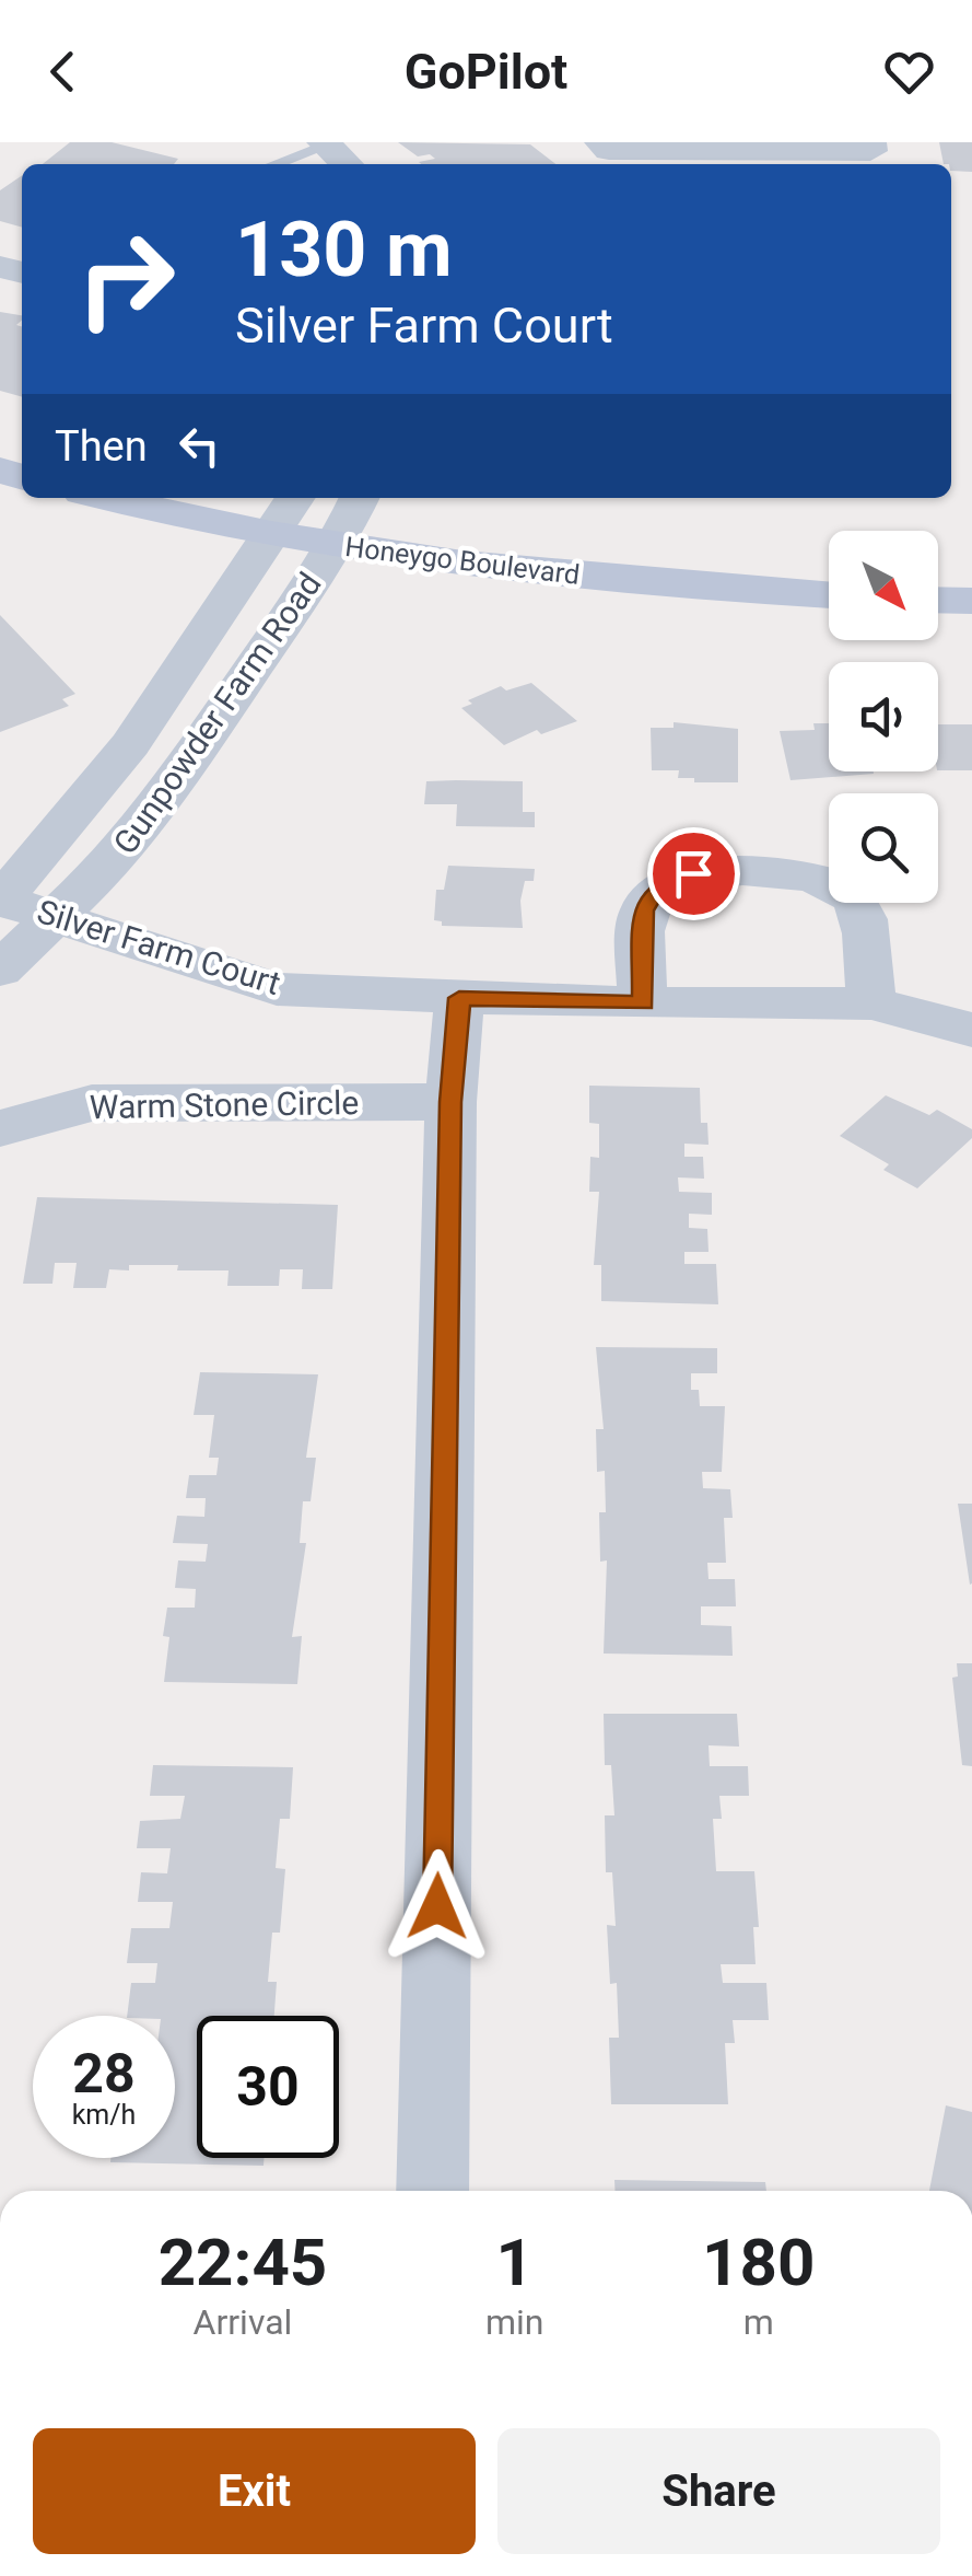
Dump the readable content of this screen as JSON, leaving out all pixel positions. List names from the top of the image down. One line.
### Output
{"streets":{"main road":["Honeygo Boulevard"],"street":["Gunpowder Farm Road","Silver Farm Court","Warm Stone Circle"]},"crossings":[["Honeygo Boulevard","Gunpowder Farm Road"],["Gunpowder Farm Road","Silver Farm Court"]],"north":"bottom right","page":{"header":"GoPilot","turn":["130 m","Silver Farm Court"],"then":"Then","speed":"28 km/h","limit":"30","eta":["22:45","Arrival","1","min","180","m"],"buttons":["Exit","Share"]}}
